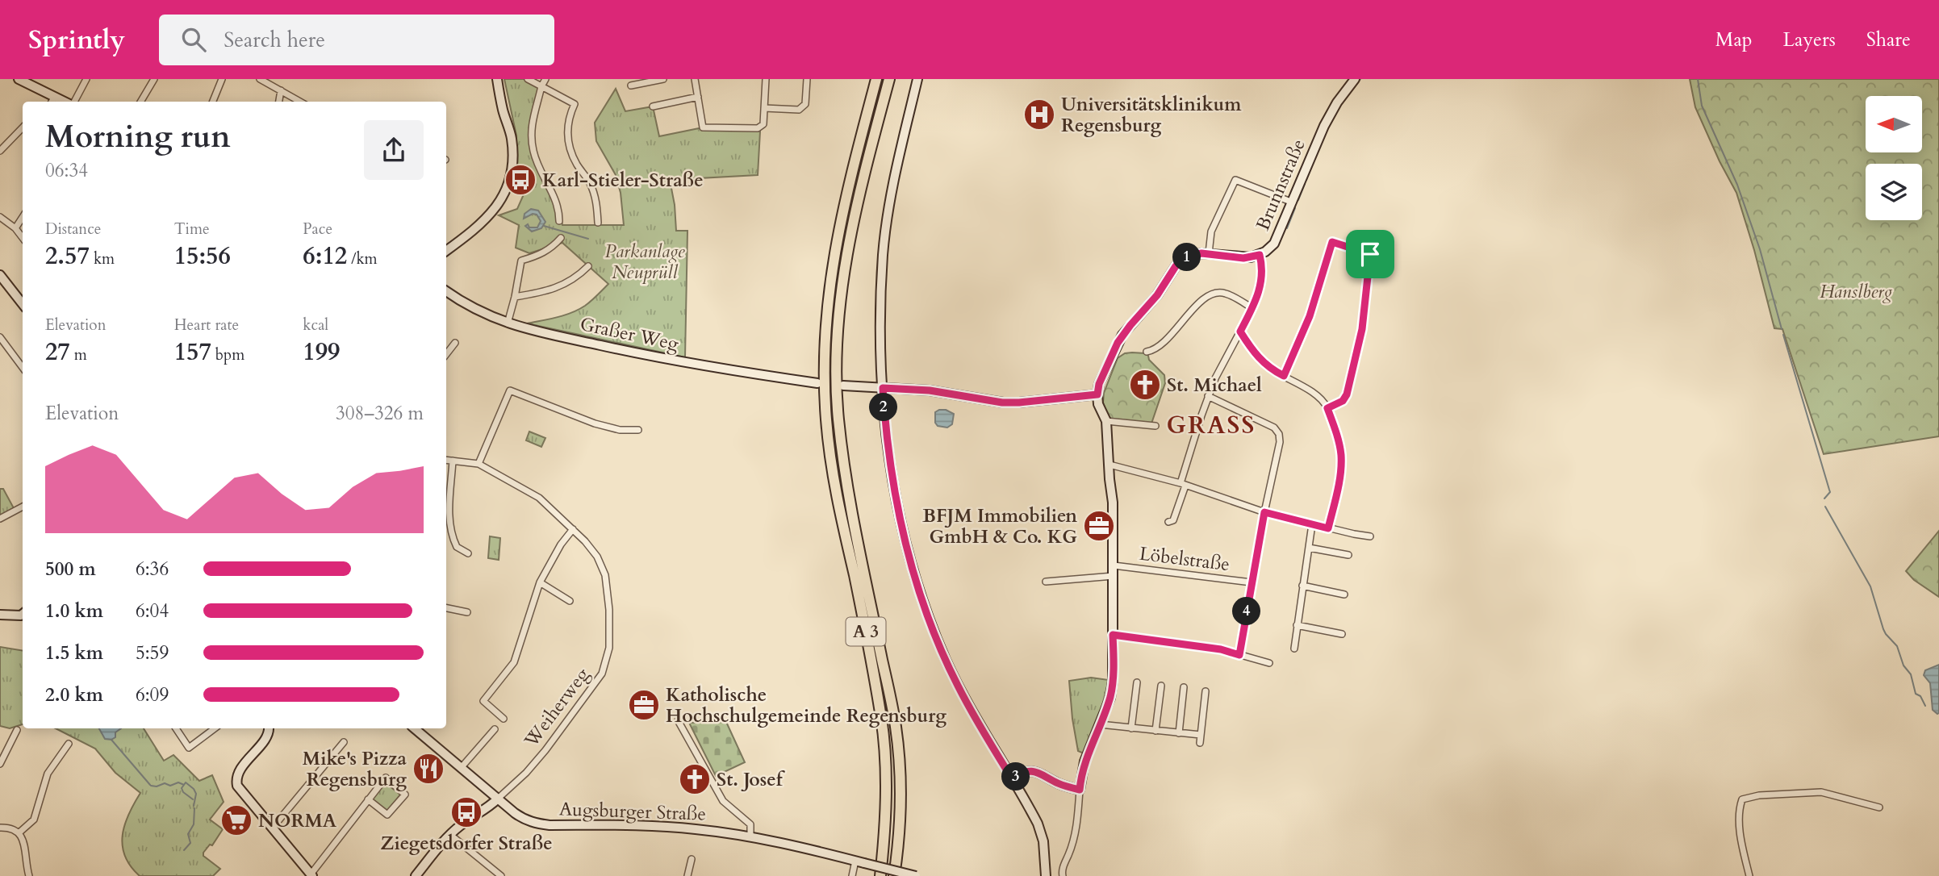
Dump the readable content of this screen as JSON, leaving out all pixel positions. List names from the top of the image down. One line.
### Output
{"streets":{"highway":["A 3"],"street":["Brunnstraße","Graßer Weg","Löbelstraße","Weiherweg","Augsburger Straße"]},"crossings":[["Weiherweg","Augsburger Straße"]],"districts":["GRASS"],"parks":["Parkanlage Neuprüll","Hanslberg"],"places":{"hospital":["Universitätsklinikum Regensburg"],"bus stop":["Karl-Stieler-Straße","Ziegetsdorfer Straße"],"church":["St. Michael","St. Josef"],"office":["BFJM Immobilien GmbH & Co. KG","Katholische Hochschulgemeinde Regensburg"],"restaurant":["Mike's Pizza Regensburg"],"supermarket":["NORMA"]},"north":"left","page":{"header":"Sprintly","search":"Search here","nav":["Map","Layers","Share"],"heading":["Morning run","06:34"],"stats":[["Distance","2.57 km"],["Time","15:56"],["Pace","6:12 /km"],["Elevation","27 m"],["Heart rate","157 bpm"],["kcal","199"]],"pins":["1","2","4","3"],"chart":["Elevation","308–326 m"],"list":[{"name":"500 m","note":"6:36"},{"name":"1.0 km","note":"6:04"},{"name":"1.5 km","note":"5:59"},{"name":"2.0 km","note":"6:09"}]}}
